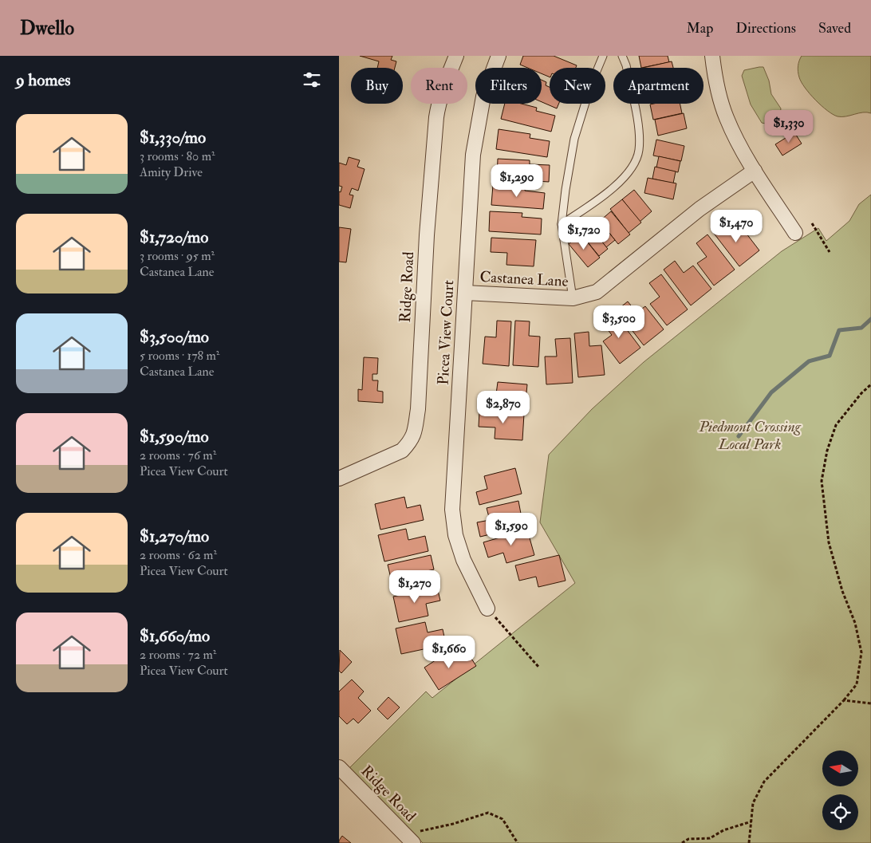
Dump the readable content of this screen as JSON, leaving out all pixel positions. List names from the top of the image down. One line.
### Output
{"streets":{"street":["Castanea Lane","Ridge Road","Picea View Court"]},"crossings":[["Castanea Lane","Picea View Court"]],"parks":["Piedmont Crossing Local Park"],"north":"left","page":{"header":"Dwello","nav":["Map","Directions","Saved"],"heading":"9 homes","chip":["Buy","Rent","Filters","New","Apartment"],"list":[{"name":"$1,330/mo","note":"3 rooms · 80 m² · Amity Drive"},{"name":"$1,720/mo","note":"3 rooms · 95 m² · Castanea Lane"},{"name":"$3,500/mo","note":"5 rooms · 178 m² · Castanea Lane"},{"name":"$1,590/mo","note":"2 rooms · 76 m² · Picea View Court"},{"name":"$1,270/mo","note":"2 rooms · 62 m² · Picea View Court"},{"name":"$1,660/mo","note":"2 rooms · 72 m² · Picea View Court"}],"price":["$1,330","$1,290","$1,470","$1,720","$3,500","$2,870","$1,590","$1,270","$1,660"]}}
